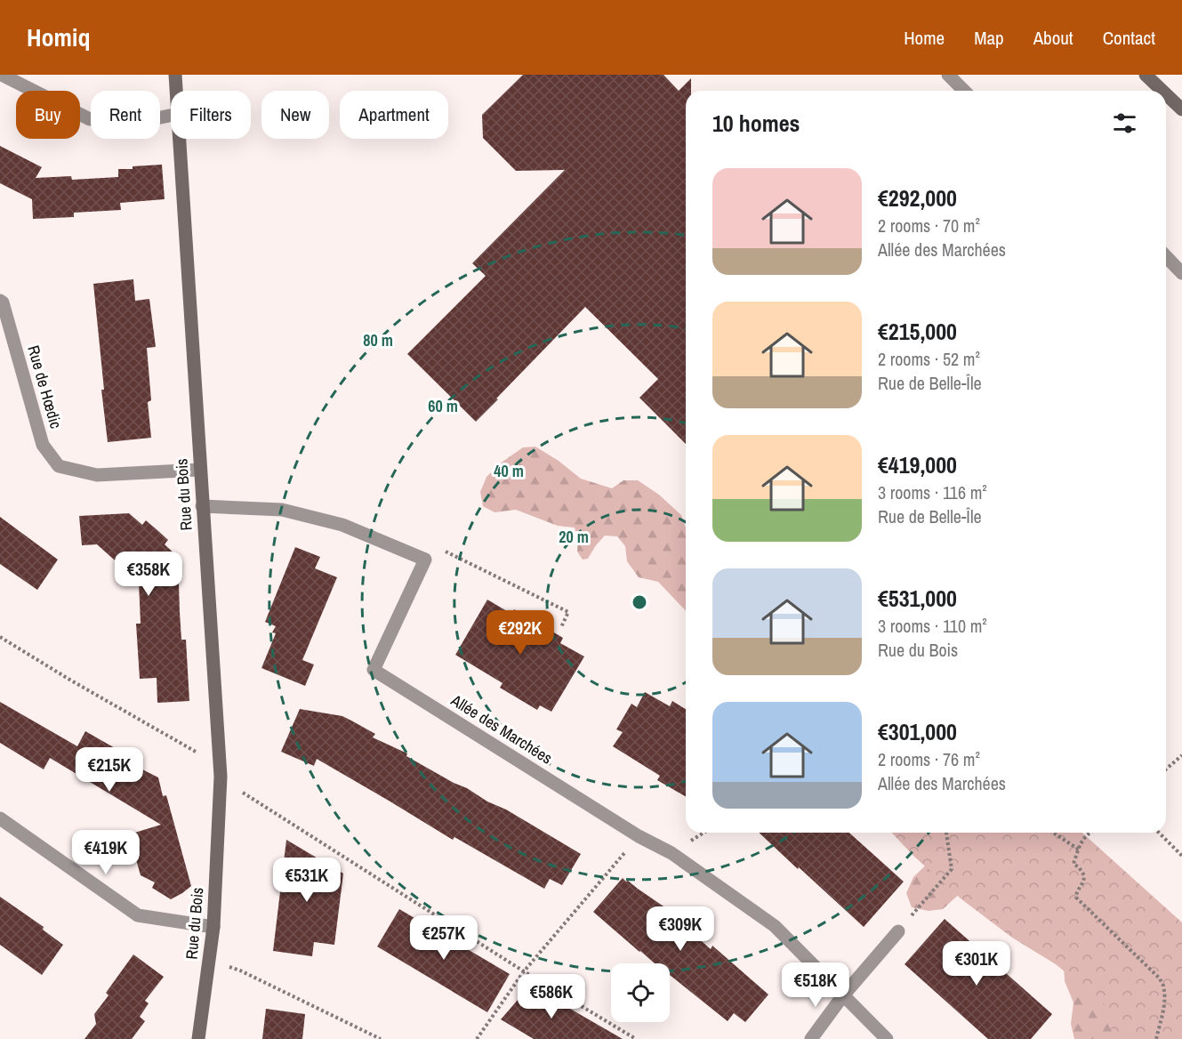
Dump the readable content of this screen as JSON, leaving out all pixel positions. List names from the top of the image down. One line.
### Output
{"streets":{"street":["Rue de Hœdic","Rue du Bois","Allée des Marchées"]},"crossings":[["Rue de Hœdic","Rue du Bois"],["Rue du Bois","Allée des Marchées"]],"page":{"header":"Homiq","nav":["Home","Map","About","Contact"],"chip":["Buy","Rent","Filters","New","Apartment"],"heading":"10 homes","list":[{"name":"€292,000","note":"2 rooms · 70 m² · Allée des Marchées"},{"name":"€215,000","note":"2 rooms · 52 m² · Rue de Belle-Île"},{"name":"€419,000","note":"3 rooms · 116 m² · Rue de Belle-Île"},{"name":"€531,000","note":"3 rooms · 110 m² · Rue du Bois"},{"name":"€301,000","note":"2 rooms · 76 m² · Allée des Marchées"}],"price":["€358K","€292K","€215K","€419K","€531K","€309K","€257K","€301K","€518K","€586K"]},"rings":["80 m","60 m","40 m","20 m"]}
